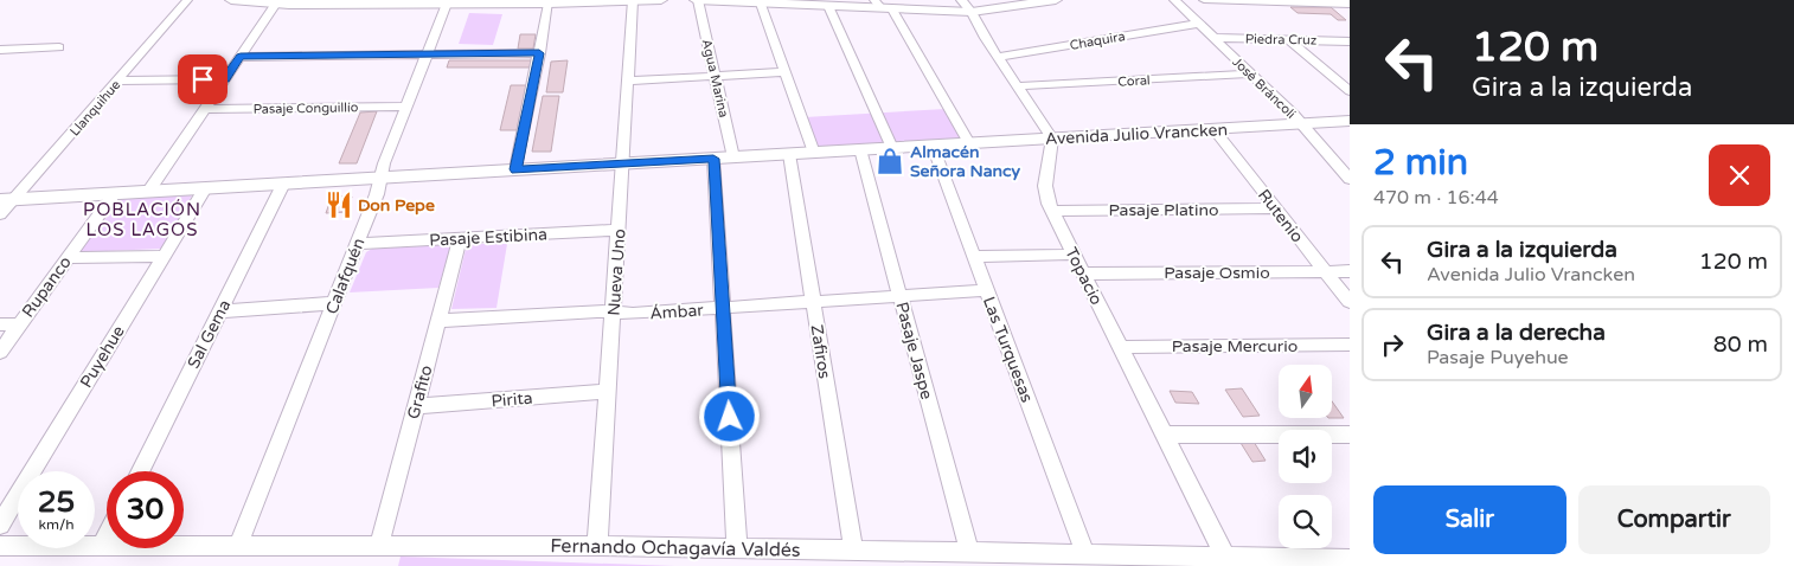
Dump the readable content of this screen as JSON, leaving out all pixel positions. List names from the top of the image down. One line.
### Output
{"streets":{"street":["Piedra Cruz","Chaquira","Agua Marina","Coral","José Bráncoli","Llanquihue","Pasaje Conguillío","Avenida Julio Vrancken","Pasaje Platino","Rutenio","Pasaje Estibina","Nueva Uno","Pasaje Osmio","Calafquén","Topacio","Rupanco","Ámbar","Sal Gema","Pasaje Mercurio","Las Turquesas","Pasaje Jaspe","Zafiros","Puyehue","Grafito","Pirita","Fernando Ochagavía Valdés"]},"crossings":[["Piedra Cruz","José Bráncoli"],["Chaquira","José Bráncoli"],["Agua Marina","Avenida Julio Vrancken"],["Coral","José Bráncoli"],["José Bráncoli","Avenida Julio Vrancken"],["Llanquihue","Avenida Julio Vrancken"],["Pasaje Conguillío","Calafquén"],["Avenida Julio Vrancken","Rutenio"],["Avenida Julio Vrancken","Nueva Uno"],["Avenida Julio Vrancken","Calafquén"],["Avenida Julio Vrancken","Topacio"],["Avenida Julio Vrancken","Rupanco"],["Avenida Julio Vrancken","Sal Gema"],["Avenida Julio Vrancken","Las Turquesas"],["Avenida Julio Vrancken","Pasaje Jaspe"],["Avenida Julio Vrancken","Zafiros"],["Avenida Julio Vrancken","Puyehue"],["Pasaje Platino","Rutenio"],["Pasaje Platino","Topacio"],["Rutenio","Pasaje Osmio"],["Pasaje Estibina","Nueva Uno"],["Pasaje Estibina","Calafquén"],["Pasaje Estibina","Grafito"],["Nueva Uno","Ámbar"],["Nueva Uno","Pirita"],["Nueva Uno","Fernando Ochagavía Valdés"],["Pasaje Osmio","Topacio"],["Calafquén","Fernando Ochagavía Valdés"],["Topacio","Pasaje Mercurio"],["Topacio","Fernando Ochagavía Valdés"],["Ámbar","Las Turquesas"],["Ámbar","Pasaje Jaspe"],["Ámbar","Zafiros"],["Ámbar","Grafito"],["Las Turquesas","Fernando Ochagavía Valdés"],["Pasaje Jaspe","Fernando Ochagavía Valdés"],["Zafiros","Fernando Ochagavía Valdés"],["Grafito","Pirita"],["Grafito","Fernando Ochagavía Valdés"]],"districts":["POBLACIÓN LOS LAGOS"],"places":{"shop":["Almacén Señora Nancy"],"restaurant":["Don Pepe"]},"north":"top","page":{"turn":["120 m","Gira a la izquierda"],"heading":["2 min","470 m · 16:44"],"list":[{"name":"Gira a la izquierda","note":"Avenida Julio Vrancken","value":"120 m"},{"name":"Gira a la derecha","note":"Pasaje Puyehue","value":"80 m"}],"speed":"25 km/h","limit":"30","buttons":["Salir","Compartir"]}}
